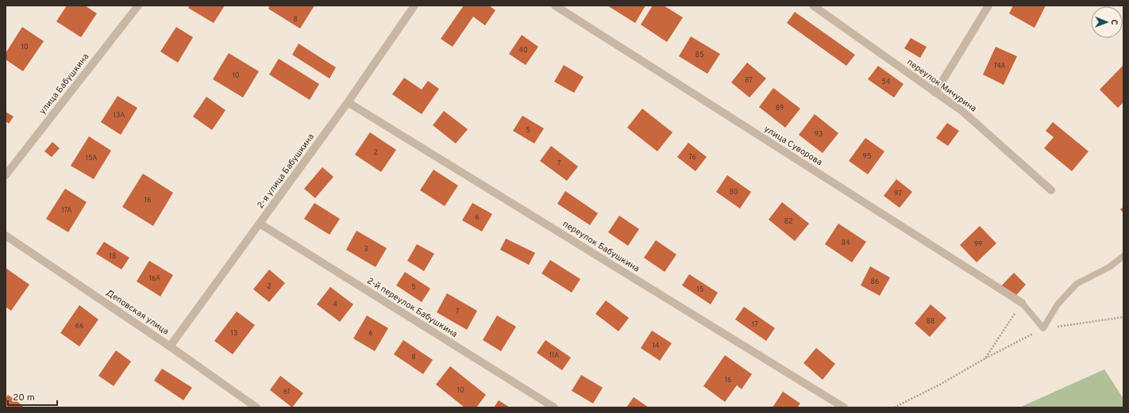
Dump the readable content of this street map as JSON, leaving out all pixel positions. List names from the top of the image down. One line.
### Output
{"streets":{"street":["улица Бабушкина","переулок Мичурина","улица Суворова","2-я улица Бабушкина","переулок Бабушкина","2-й переулок Бабушкина","Деповская улица"]},"crossings":[["2-я улица Бабушкина","переулок Бабушкина"],["2-я улица Бабушкина","2-й переулок Бабушкина"],["2-я улица Бабушкина","Деповская улица"]],"house_numbers":["8","10","40","85","74А","10","87","54","89","13А","5","93","2","95","76","15А","7","80","97","16","17А","6","82","84","99","3","18","16А","86","2","5","15","4","7","88","17","66","13","6","14","11А","8","16","10","61"],"scale_bar":"20 m","north":"right"}
